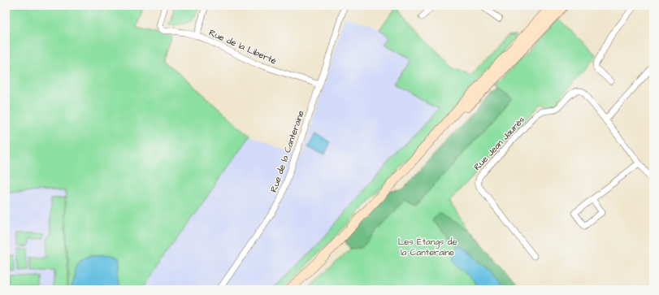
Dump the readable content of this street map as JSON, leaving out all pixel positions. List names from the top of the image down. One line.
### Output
{"streets":{"street":["Rue de la Liberté","Rue Jean Jaurès","Rue de la Canteraine"]},"crossings":[["Rue de la Liberté","Rue de la Canteraine"]],"parks":["Les Étangs de la Canteraine"]}
